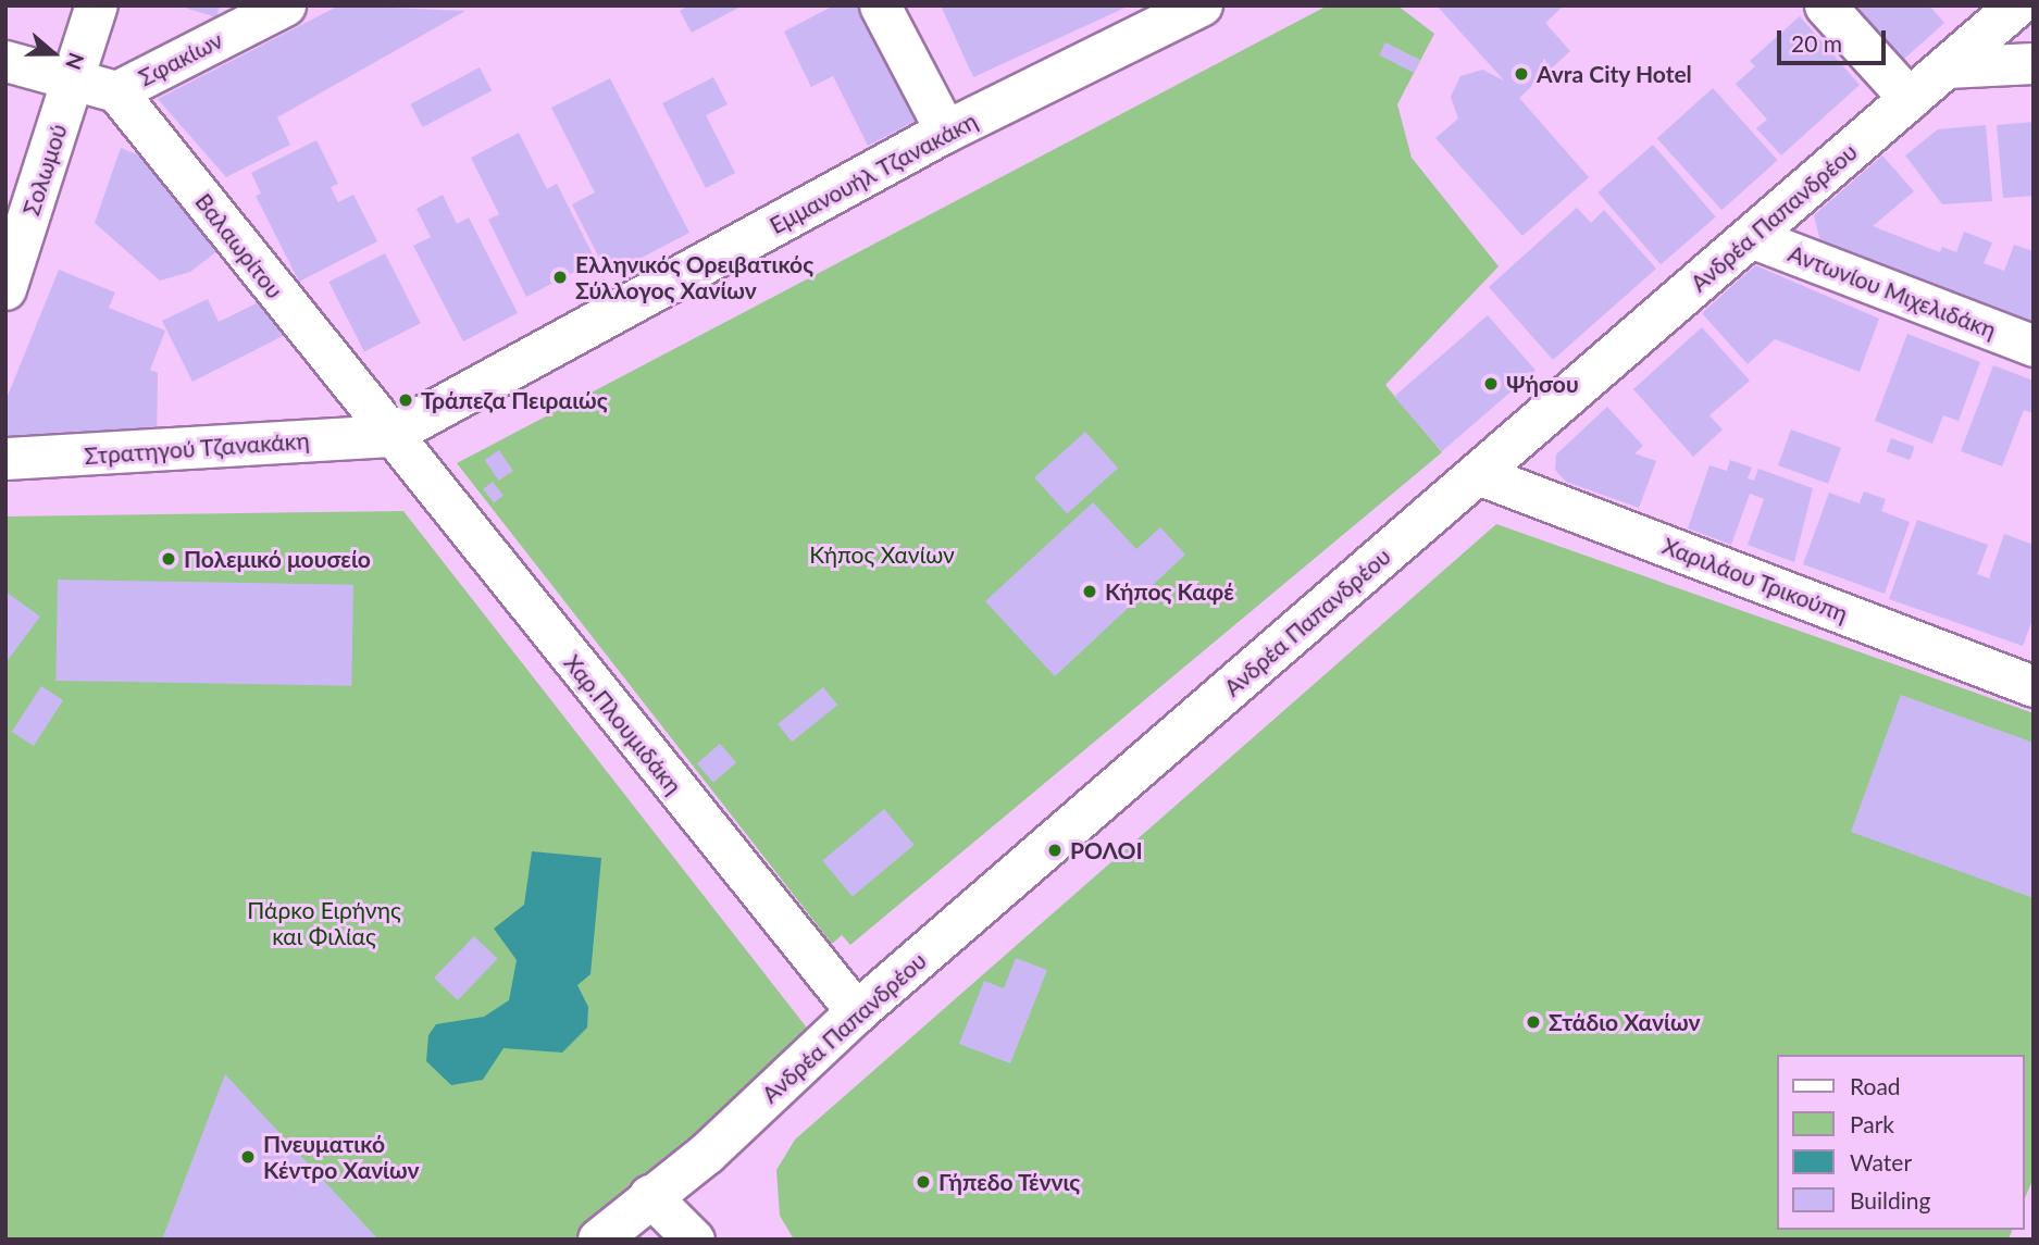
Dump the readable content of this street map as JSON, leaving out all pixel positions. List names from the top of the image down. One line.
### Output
{"streets":{"main road":["Σολωμού","Εμμανουήλ Τζανακάκη","Ανδρέα Παπανδρέου","Στρατηγού Τζανακάκη"],"street":["Σφακίων","Βαλαωρίτου","Αντωνίου Μιχελιδάκη","Χαριλάου Τρικούπη","Χαρ.Πλουμιδάκη"]},"crossings":[["Σφακίων","Βαλαωρίτου"],["Εμμανουήλ Τζανακάκη","Βαλαωρίτου"],["Εμμανουήλ Τζανακάκη","Στρατηγού Τζανακάκη"],["Εμμανουήλ Τζανακάκη","Χαρ.Πλουμιδάκη"],["Ανδρέα Παπανδρέου","Αντωνίου Μιχελιδάκη"],["Ανδρέα Παπανδρέου","Χαριλάου Τρικούπη"],["Ανδρέα Παπανδρέου","Χαρ.Πλουμιδάκη"],["Βαλαωρίτου","Στρατηγού Τζανακάκη"],["Βαλαωρίτου","Χαρ.Πλουμιδάκη"],["Στρατηγού Τζανακάκη","Χαρ.Πλουμιδάκη"]],"parks":["Κήπος Χανίων","Πάρκο Ειρήνης και Φιλίας"],"places":["Avra City Hotel","Ελληνικός Ορειβατικός Σύλλογος Χανίων","Ψήσου","Τράπεζα Πειραιώς","Πολεμικό μουσείο","Κήπος Καφέ","ΡΟΛΟΙ","Στάδιο Χανίων","Πνευματικό Κέντρο Χανίων","Γήπεδο Τέννις"],"legend":["Road","Park","Water","Building"],"scale_bar":"20 m","north":"right"}
